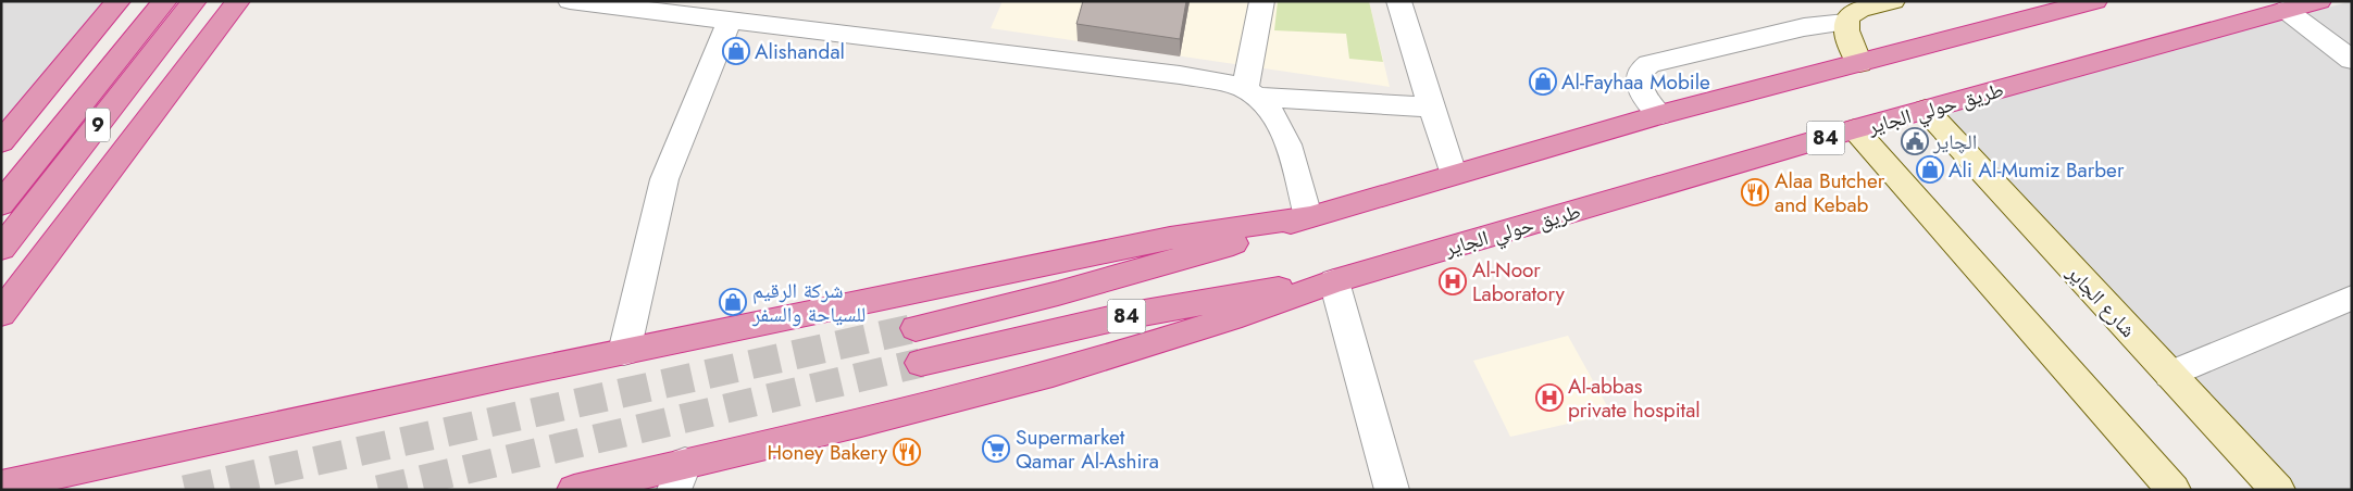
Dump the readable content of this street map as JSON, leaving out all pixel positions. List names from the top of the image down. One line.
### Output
{"streets":{"highway":["طريق حولي الجاير","9","84"],"street":["شارع الجاير"]},"crossings":[["طريق حولي الجاير","84"],["طريق حولي الجاير","شارع الجاير"]],"places":{"shop":["Alishandal","Al-Fayhaa Mobile","Ali Al-Mumiz Barber","شركة الرقيم للسياحة والسفر"],"public building":["الچاير"],"restaurant":["Alaa Butcher and Kebab","Honey Bakery"],"hospital":["Al-Noor Laboratory","Al-abbas private hospital"],"supermarket":["Supermarket Qamar Al-Ashira"]}}
